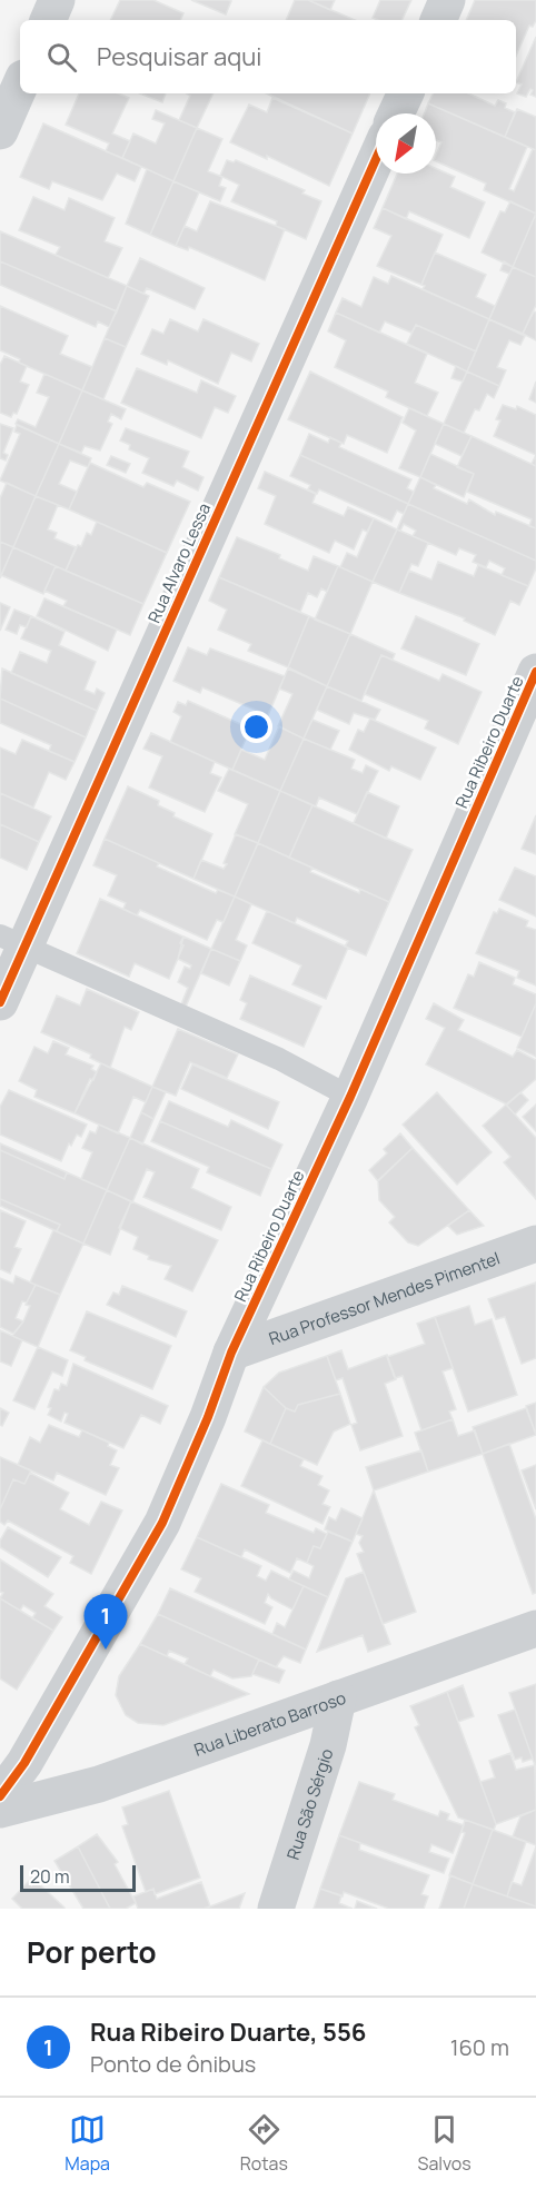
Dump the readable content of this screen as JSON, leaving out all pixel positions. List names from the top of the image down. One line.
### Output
{"streets":{"street":["Rua Alvaro Lessa","Rua Ribeiro Duarte","Rua Professor Mendes Pimentel","Rua Liberato Barroso","Rua São Sérgio"]},"crossings":[["Rua Ribeiro Duarte","Rua Professor Mendes Pimentel"],["Rua Liberato Barroso","Rua São Sérgio"]],"scale_bar":"20 m","north":"bottom left","page":{"search":"Pesquisar aqui","pins":"1","scale":"20 m","heading":"Por perto","list":[{"mark":"1","name":"Rua Ribeiro Duarte, 556","note":"Ponto de ônibus","value":"160 m"}],"nav":["Mapa","Rotas","Salvos"]}}
